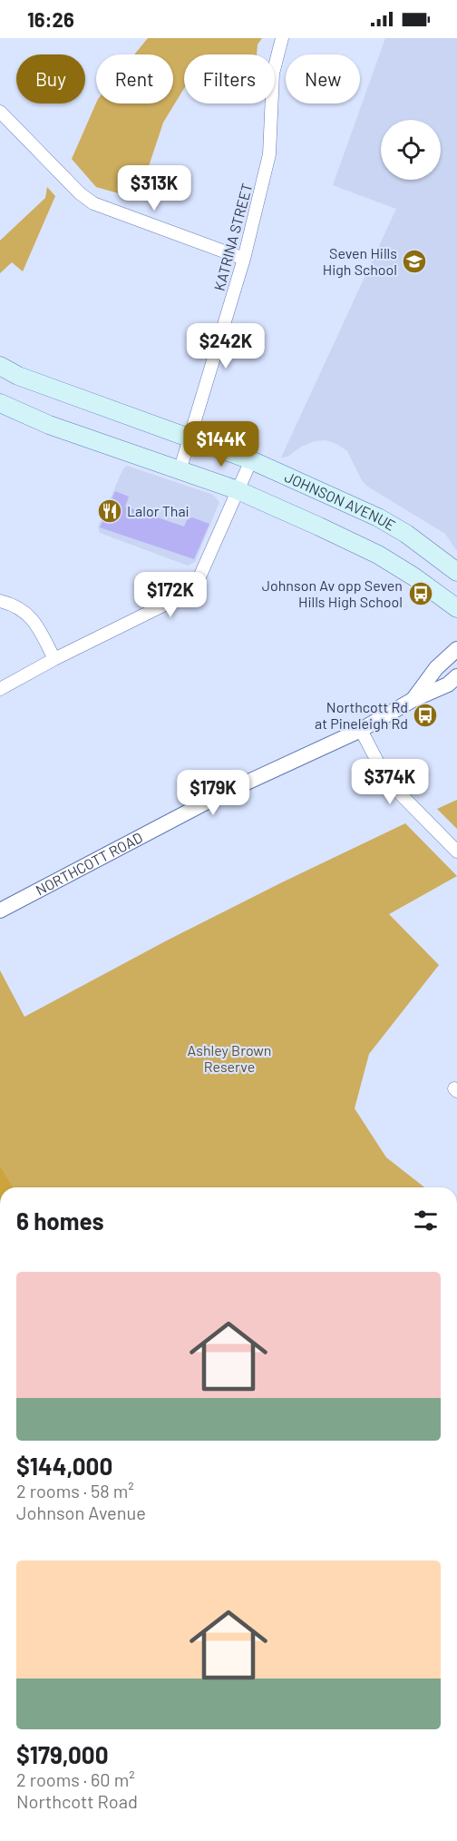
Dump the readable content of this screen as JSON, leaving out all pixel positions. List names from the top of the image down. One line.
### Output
{"streets":{"main road":["JOHNSON AVENUE"],"street":["KATRINA STREET","NORTHCOTT ROAD"]},"crossings":[["KATRINA STREET","JOHNSON AVENUE"]],"parks":["Ashley Brown Reserve"],"places":{"school or university":["Seven Hills High School"],"restaurant":["Lalor Thai"],"bus stop":["Johnson Av opp Seven Hills High School","Northcott Rd at Pineleigh Rd"]},"page":{"status":"16:26","chip":["Buy","Rent","Filters","New"],"price":["$313K","$242K","$144K","$172K","$374K","$179K"],"heading":"6 homes","list":[{"name":"$144,000","note":"2 rooms · 58 m² · Johnson Avenue"},{"name":"$179,000","note":"2 rooms · 60 m² · Northcott Road"}]}}
